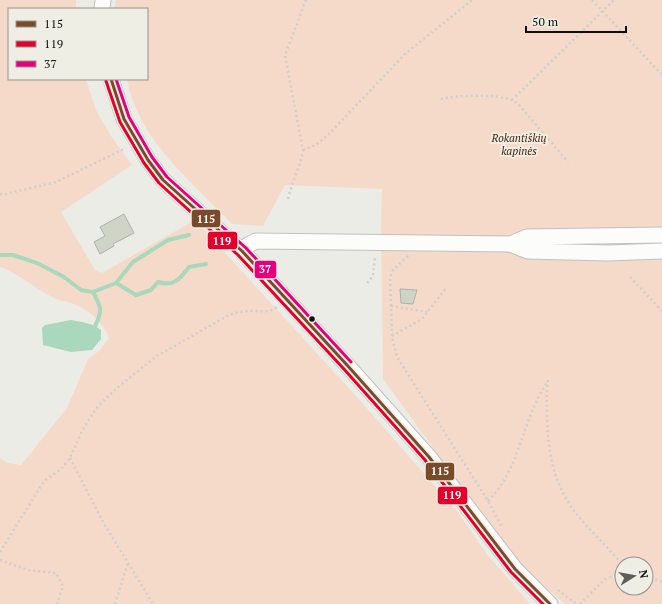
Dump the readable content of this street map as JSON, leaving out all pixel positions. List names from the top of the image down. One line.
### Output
{"parks":["Rokantiškių kapinės"],"lines":["transit line 115","transit line 37","transit line 119"],"legend":["115","119","37"],"scale_bar":"50 m","north":"right"}
